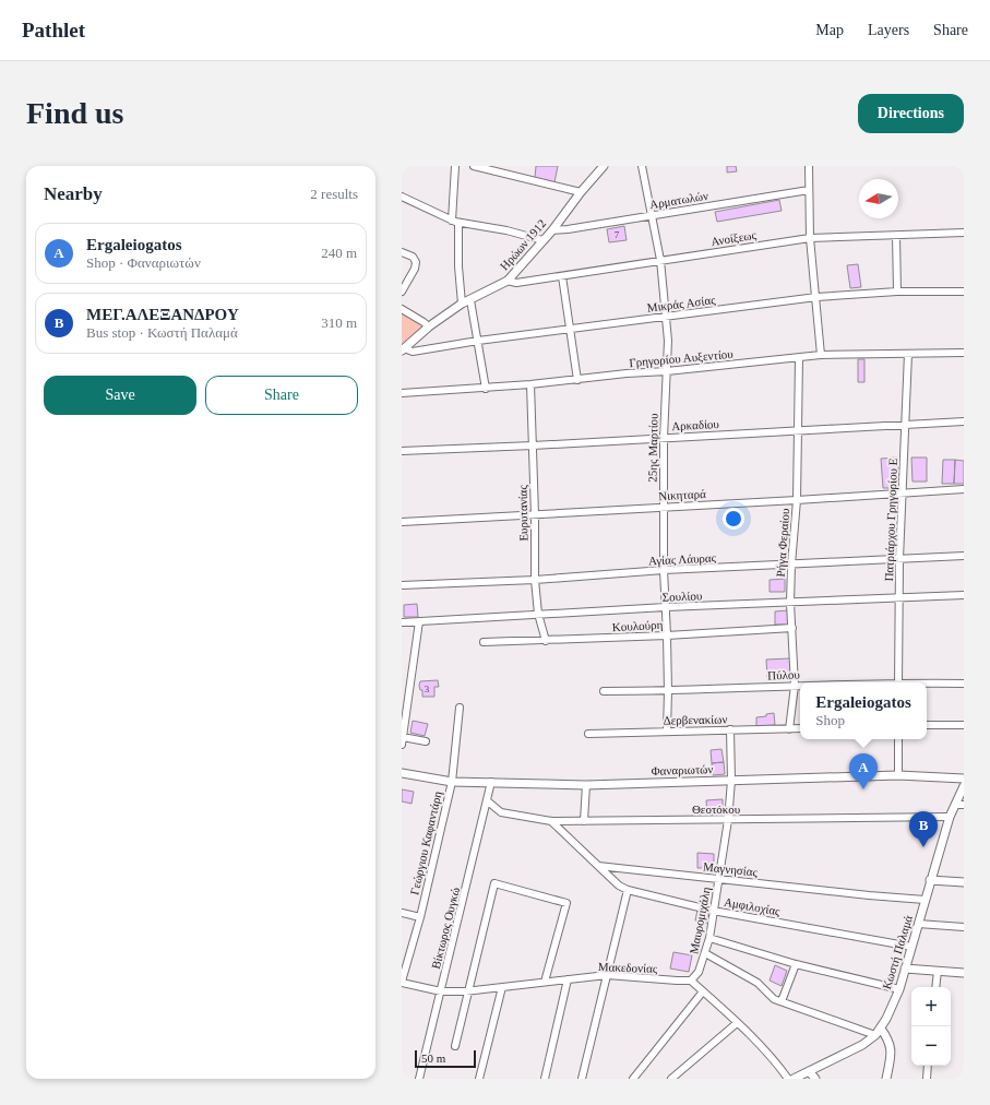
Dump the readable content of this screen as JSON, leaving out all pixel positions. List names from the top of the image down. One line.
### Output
{"streets":{"street":["Αρματωλών","Ανοίξεως","Ηρώων 1912","Μικράς Ασίας","Γρηγορίου Αυξεντίου","Αρκαδίου","25ης Μαρτίου","Νικηταρά","Ευρυτανίας","Πατριάρχου Γρηγορίου Ε","Ρήγα Φεραίου","Αγίας Λάυρας","Σουλίου","Κουλούρη","Πύλου","Δερβενακίων","Φαναριωτών","Θεοτόκου","Γεώργιου Καφαντάρη","Μαγνησίας","Αμφιλοχίας","Μαυρομιχάλη","Βίκτωρος Ουγκώ","Κωστή Παλαμά","Μακεδονίας"]},"crossings":[["Αρματωλών","Ηρώων 1912"],["Αρματωλών","25ης Μαρτίου"],["Ανοίξεως","Ηρώων 1912"],["Ανοίξεως","25ης Μαρτίου"],["Ηρώων 1912","Μικράς Ασίας"],["Μικράς Ασίας","25ης Μαρτίου"],["Γρηγορίου Αυξεντίου","25ης Μαρτίου"],["Γρηγορίου Αυξεντίου","Ευρυτανίας"],["Γρηγορίου Αυξεντίου","Πατριάρχου Γρηγορίου Ε"],["Γρηγορίου Αυξεντίου","Ρήγα Φεραίου"],["Αρκαδίου","25ης Μαρτίου"],["Αρκαδίου","Ευρυτανίας"],["Αρκαδίου","Πατριάρχου Γρηγορίου Ε"],["Αρκαδίου","Ρήγα Φεραίου"],["25ης Μαρτίου","Νικηταρά"],["25ης Μαρτίου","Αγίας Λάυρας"],["25ης Μαρτίου","Σουλίου"],["25ης Μαρτίου","Κουλούρη"],["25ης Μαρτίου","Πύλου"],["25ης Μαρτίου","Δερβενακίων"],["Νικηταρά","Ευρυτανίας"],["Νικηταρά","Πατριάρχου Γρηγορίου Ε"],["Νικηταρά","Ρήγα Φεραίου"],["Ευρυτανίας","Αγίας Λάυρας"],["Ευρυτανίας","Σουλίου"],["Ευρυτανίας","Κουλούρη"],["Πατριάρχου Γρηγορίου Ε","Αγίας Λάυρας"],["Πατριάρχου Γρηγορίου Ε","Σουλίου"],["Ρήγα Φεραίου","Αγίας Λάυρας"],["Ρήγα Φεραίου","Σουλίου"],["Ρήγα Φεραίου","Κουλούρη"],["Ρήγα Φεραίου","Πύλου"],["Ρήγα Φεραίου","Δερβενακίων"],["Δερβενακίων","Μαυρομιχάλη"],["Φαναριωτών","Γεώργιου Καφαντάρη"],["Φαναριωτών","Μαυρομιχάλη"],["Φαναριωτών","Βίκτωρος Ουγκώ"],["Θεοτόκου","Μαυρομιχάλη"],["Θεοτόκου","Βίκτωρος Ουγκώ"],["Θεοτόκου","Κωστή Παλαμά"],["Γεώργιου Καφαντάρη","Μακεδονίας"],["Μαγνησίας","Αμφιλοχίας"],["Μαγνησίας","Μαυρομιχάλη"],["Μαγνησίας","Κωστή Παλαμά"],["Αμφιλοχίας","Μαυρομιχάλη"],["Αμφιλοχίας","Κωστή Παλαμά"],["Μαυρομιχάλη","Μακεδονίας"],["Βίκτωρος Ουγκώ","Μακεδονίας"]],"house_numbers":["7","3"],"scale_bar":"50 m","north":"left","page":{"header":"Pathlet","nav":["Map","Layers","Share"],"buttons":["Directions",["Save","Share"]],"title":"Find us","heading":["Nearby","2 results"],"list":[{"mark":"A","name":"Ergaleiogatos","note":"Shop · Φαναριωτών","value":"240 m"},{"mark":"B","name":"ΜΕΓ.ΑΛΕΞΑΝΔΡΟΥ","note":"Bus stop · Κωστή Παλαμά","value":"310 m"}],"popup":["Ergaleiogatos","Shop"],"pins":["A","B"],"map_buttons":["+","−"],"scale":"50 m"}}
